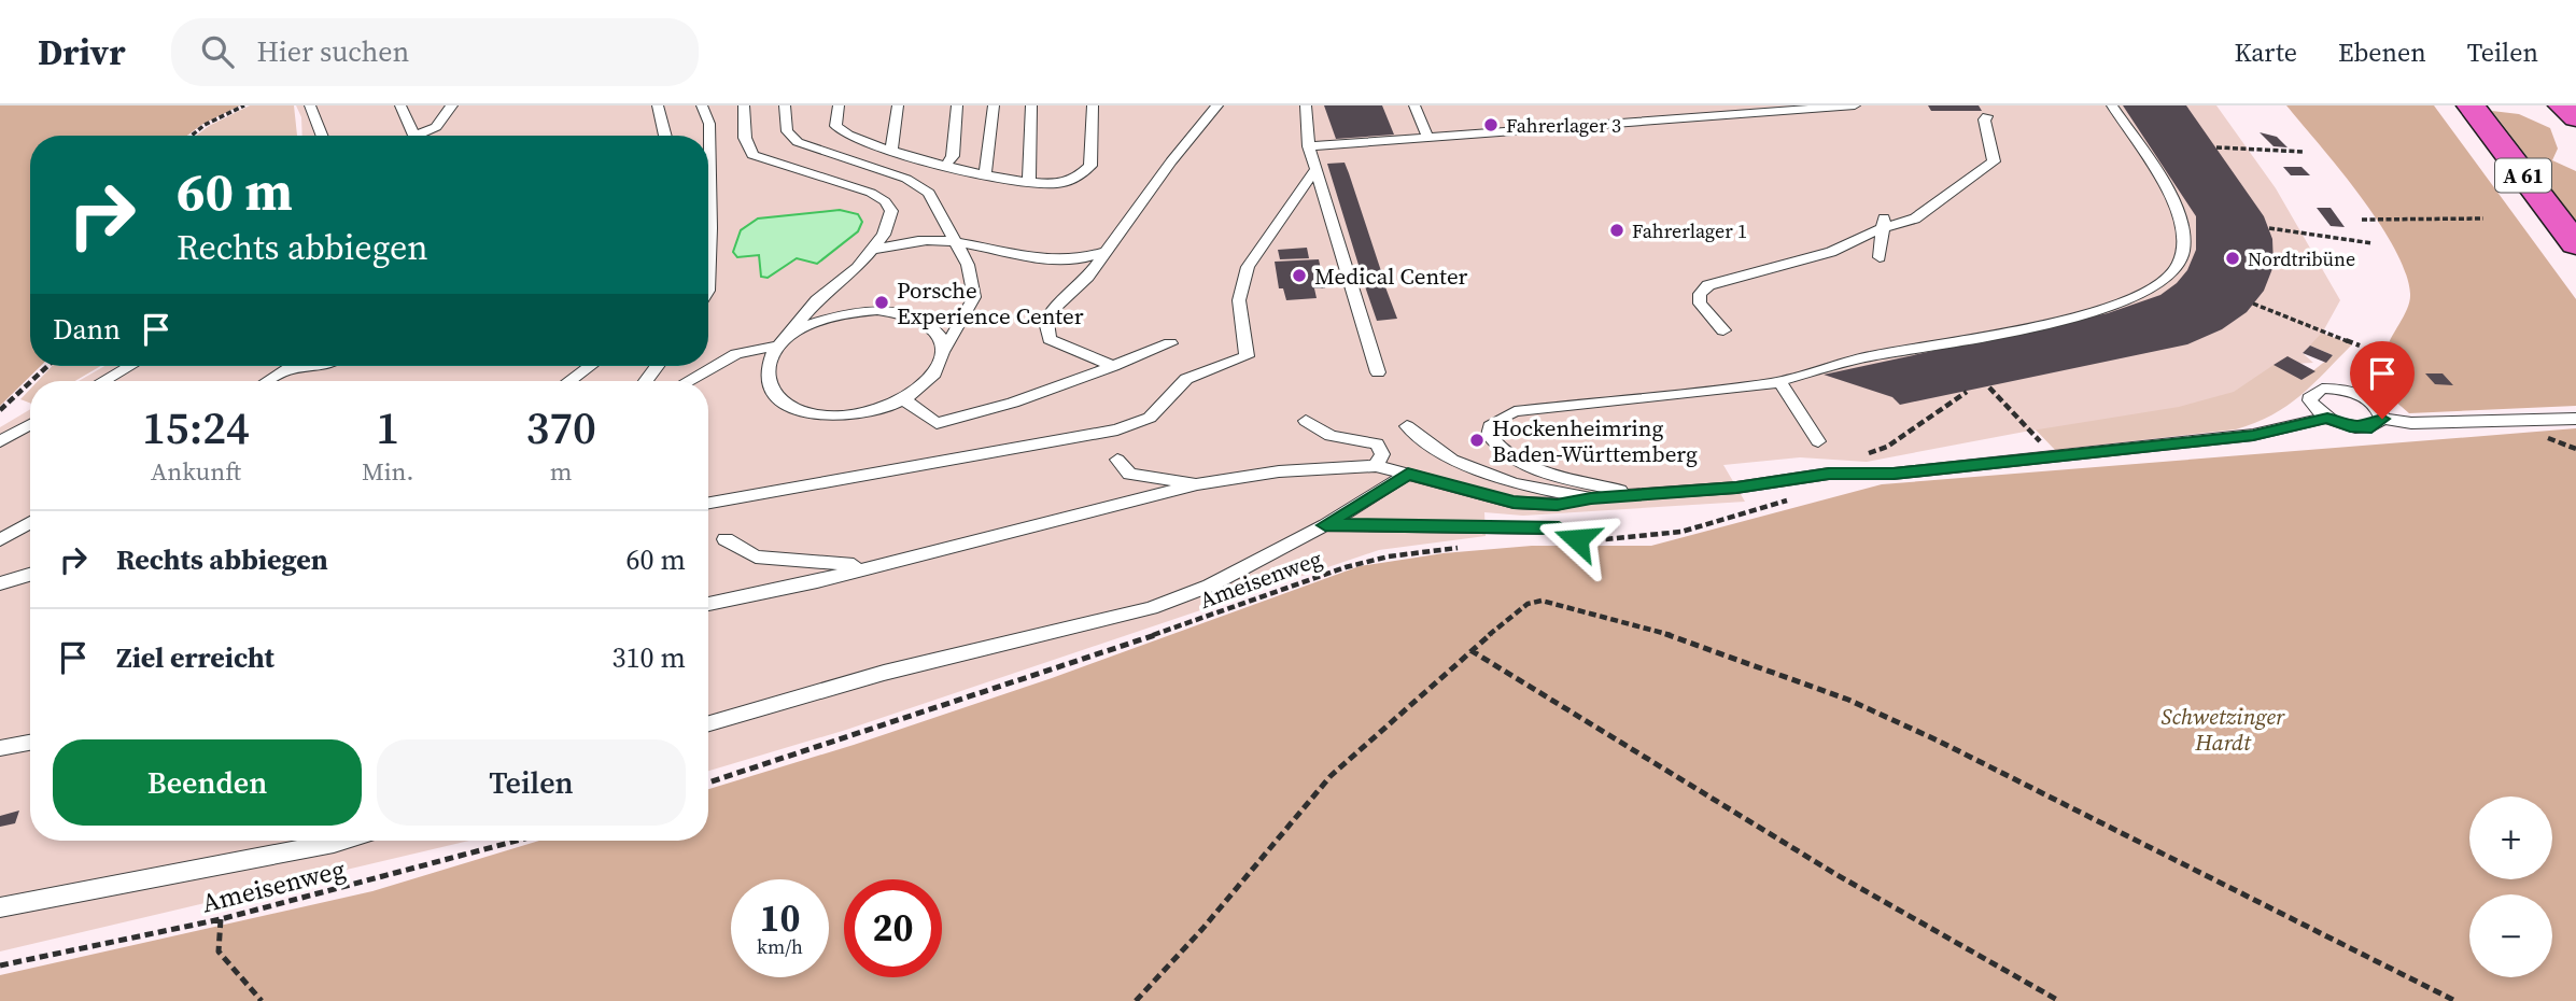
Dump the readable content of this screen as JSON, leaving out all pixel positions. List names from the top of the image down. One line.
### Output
{"streets":{"highway":["A 61"],"path":["Ameisenweg"]},"parks":["Schwetzinger Hardt"],"places":["Fahrerlager 3","Fahrerlager 1","Nordtribüne","Medical Center","Porsche Experience Center","Hockenheimring Baden-Württemberg"],"page":{"header":"Drivr","search":"Hier suchen","nav":["Karte","Ebenen","Teilen"],"turn":["60 m","Rechts abbiegen"],"then":"Dann","eta":["15:24","Ankunft","1","Min.","370","m"],"list":[{"name":"Rechts abbiegen","value":"60 m"},{"name":"Ziel erreicht","value":"310 m"}],"buttons":["Beenden","Teilen"],"map_buttons":["+","−"],"speed":"10 km/h","limit":"20"}}
